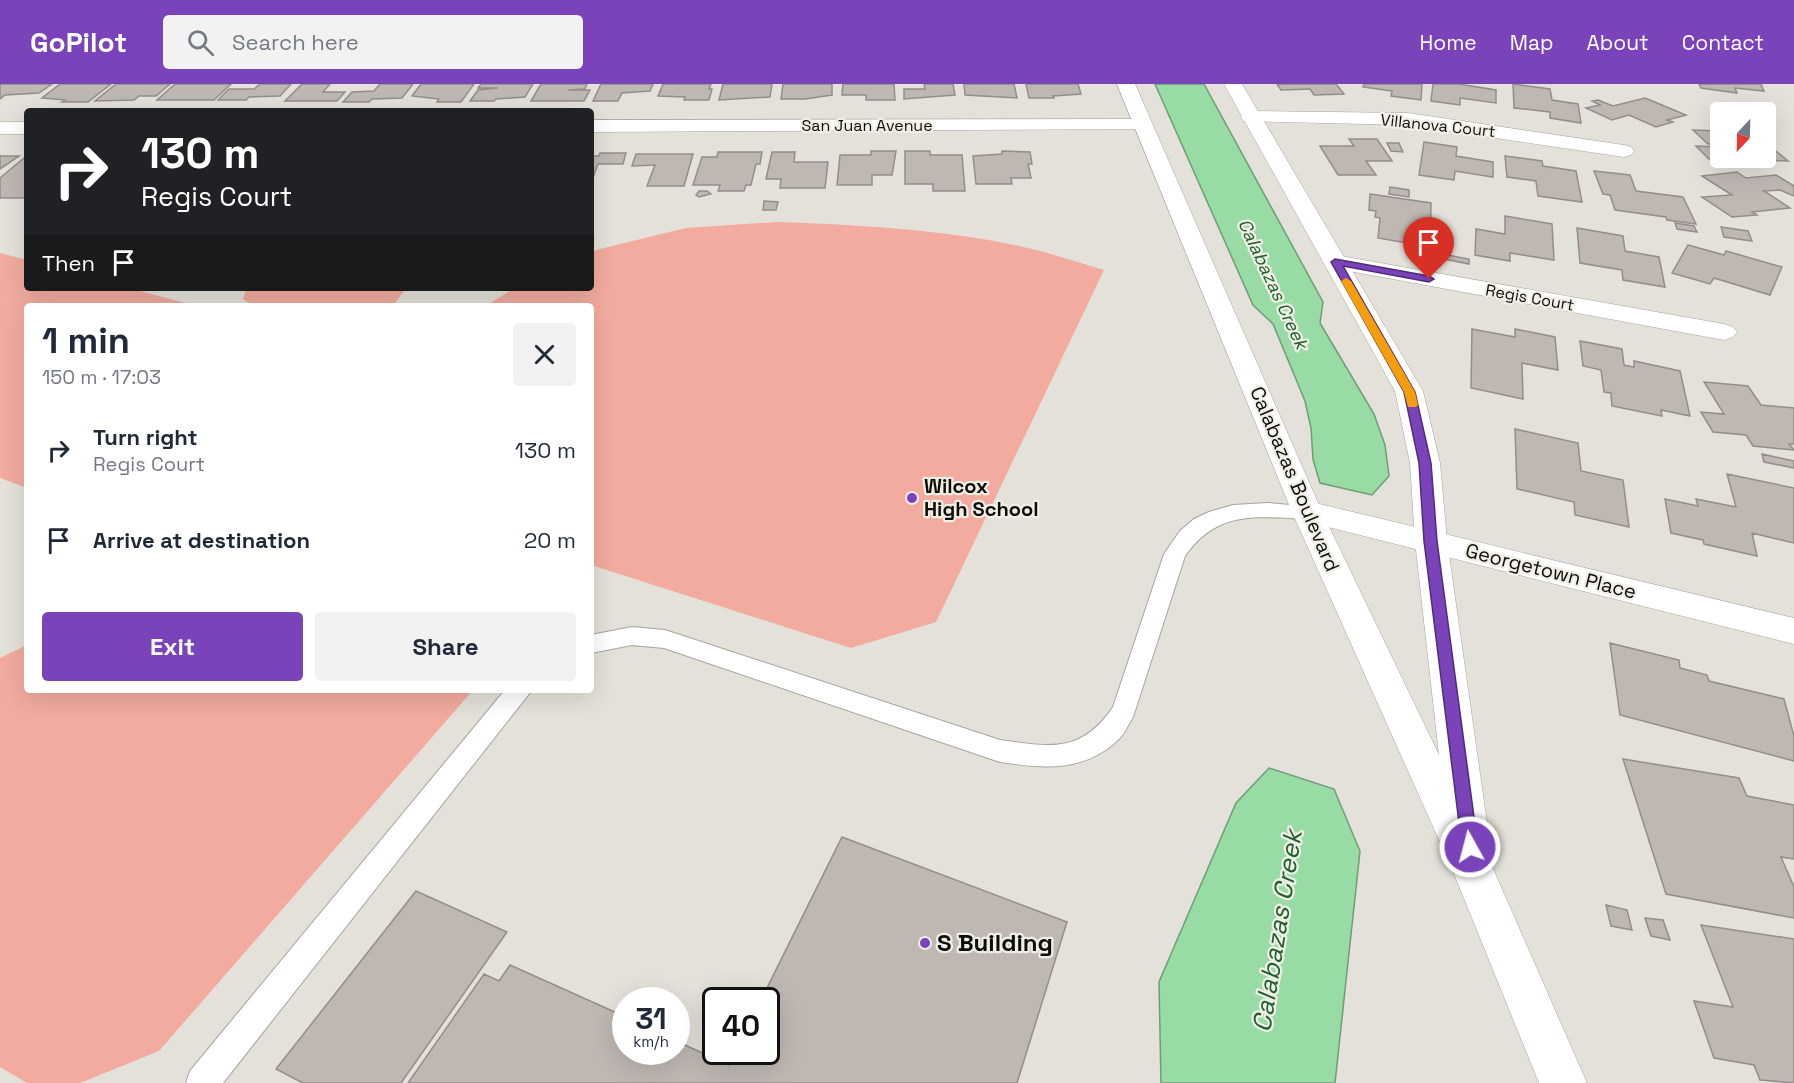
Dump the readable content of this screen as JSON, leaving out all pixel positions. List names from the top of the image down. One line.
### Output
{"streets":{"street":["San Juan Avenue","Villanova Court","Regis Court","Calabazas Boulevard","Georgetown Place"]},"crossings":[["San Juan Avenue","Calabazas Boulevard"],["Villanova Court","Calabazas Boulevard"],["Regis Court","Calabazas Boulevard"],["Calabazas Boulevard","Georgetown Place"]],"water":["Calabazas Creek"],"places":["Wilcox High School","S Building"],"north":"bottom","page":{"header":"GoPilot","search":"Search here","nav":["Home","Map","About","Contact"],"turn":["130 m","Regis Court"],"then":"Then","heading":["1 min","150 m · 17:03"],"list":[{"name":"Turn right","note":"Regis Court","value":"130 m"},{"name":"Arrive at destination","value":"20 m"}],"buttons":["Exit","Share"],"speed":"31 km/h","limit":"40"}}
